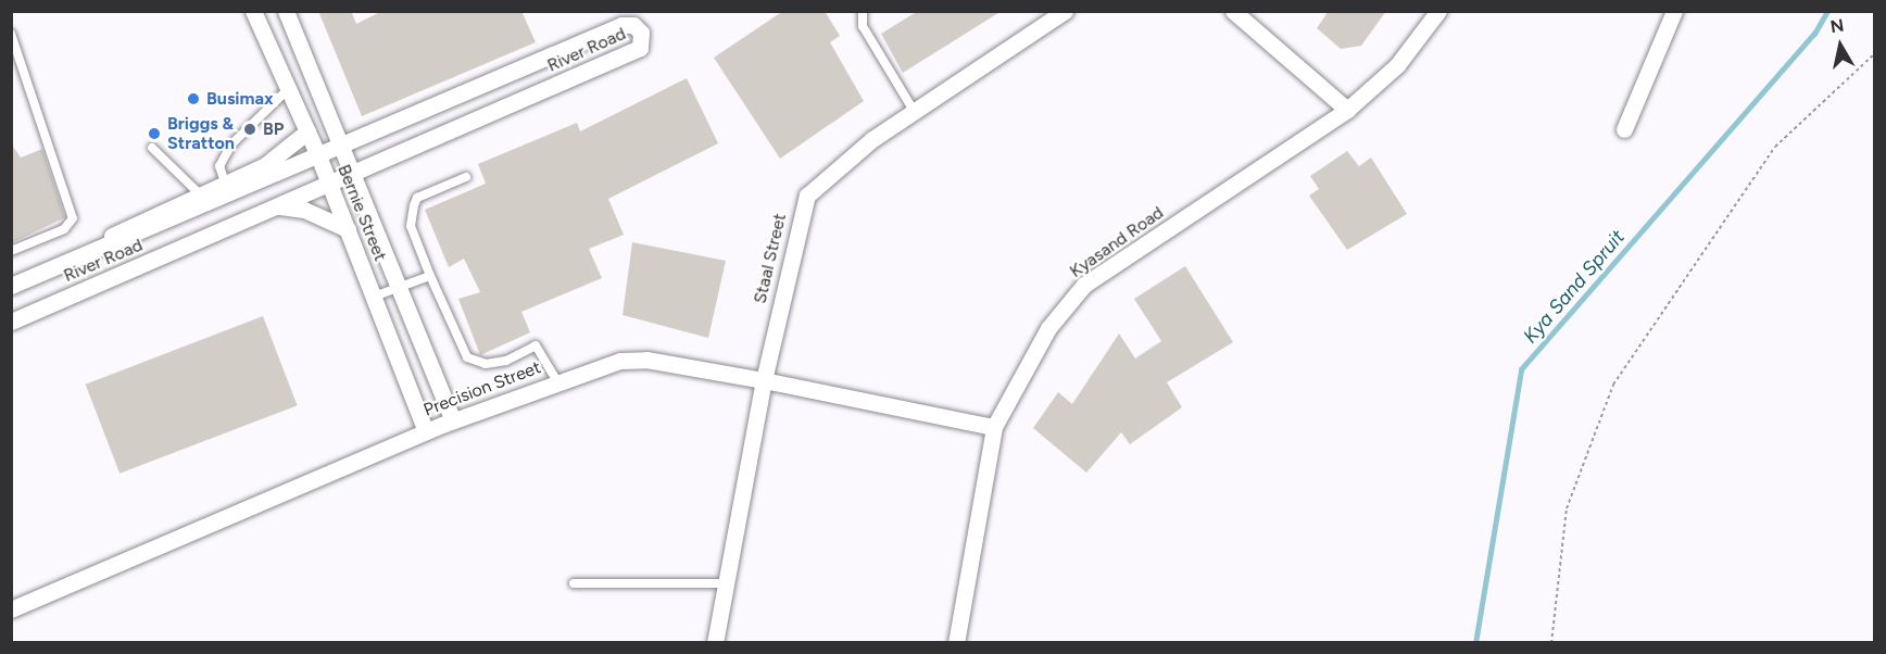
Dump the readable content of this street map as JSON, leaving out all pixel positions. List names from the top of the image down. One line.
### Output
{"streets":{"street":["River Road","Bernie Street","Kyasand Road","Staal Street","Precision Street"]},"crossings":[["River Road","Bernie Street"],["Bernie Street","Precision Street"],["Kyasand Road","Precision Street"],["Staal Street","Precision Street"]],"water":["Kya Sand Spruit"],"places":["Busimax","BP","Briggs & Stratton"],"north":"top"}
